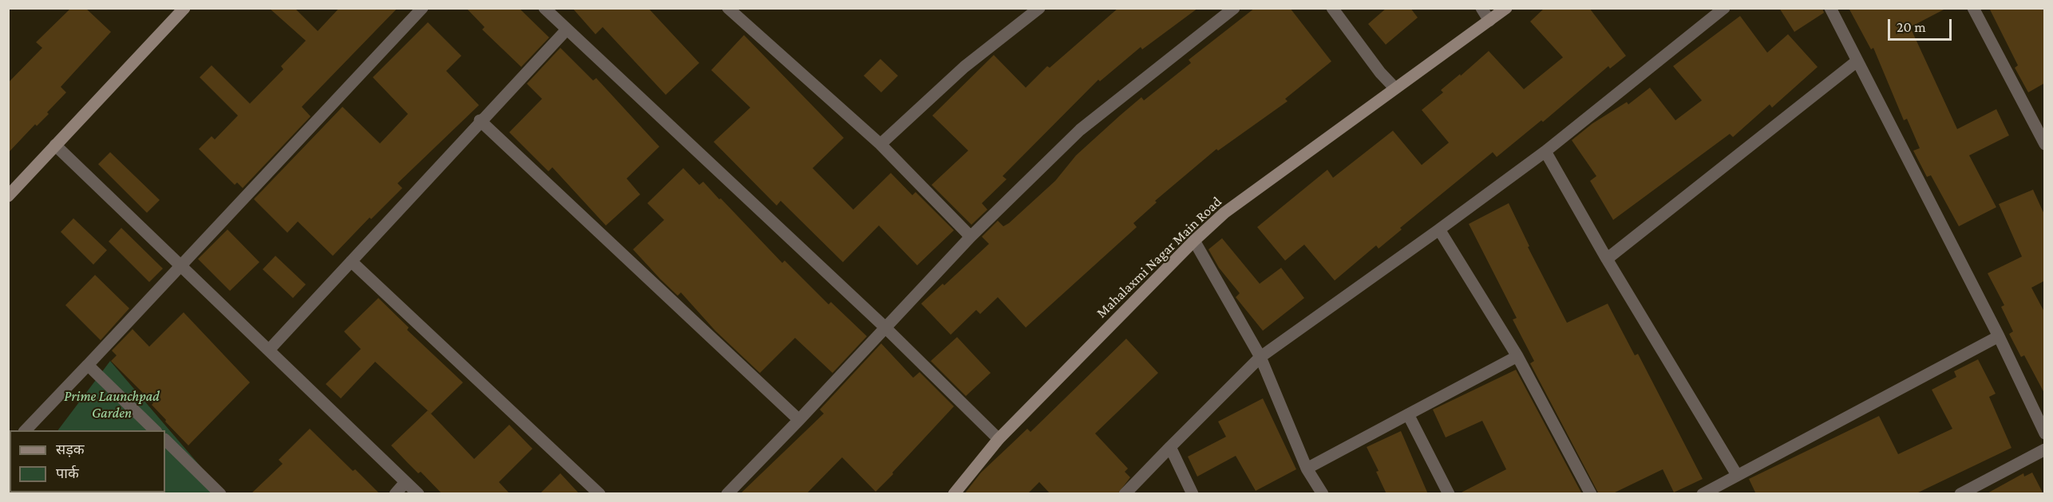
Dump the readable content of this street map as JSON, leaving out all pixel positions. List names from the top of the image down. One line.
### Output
{"streets":{"street":["Mahalaxmi Nagar Main Road"]},"parks":["Prime Launchpad Garden"],"legend":["सड़क","पार्क"],"scale_bar":"20 m"}
